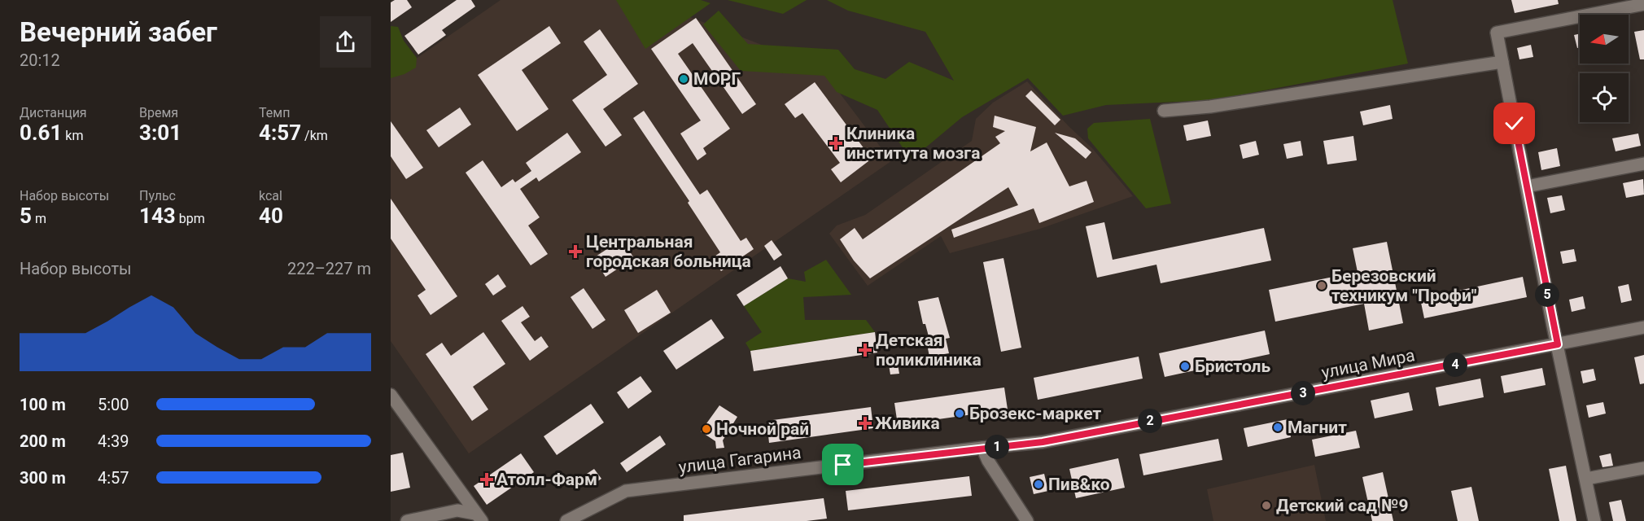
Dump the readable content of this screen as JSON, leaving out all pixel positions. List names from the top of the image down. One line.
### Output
{"streets":{"street":["улица Мира","улица Гагарина"]},"crossings":[["улица Мира","улица Гагарина"]],"places":{"other":["МОРГ","Березовский техникум \"Профи\"","Бристоль","Брозекс-маркет","Магнит","Ночной рай","Пив&ко","Детский сад №9"],"health":["Клиника института мозга","Центральная городская больница","Детская поликлиника","Живика","Атолл-Фарм"]},"north":"left","page":{"heading":["Вечерний забег","20:12"],"stats":[["Дистанция","0.61 km"],["Время","3:01"],["Темп","4:57 /km"],["Набор высоты","5 m"],["Пульс","143 bpm"],["kcal","40"]],"chart":["Набор высоты","222–227 m"],"pins":["5","4","3","2","1"],"list":[{"name":"100 m","note":"5:00"},{"name":"200 m","note":"4:39"},{"name":"300 m","note":"4:57"}]}}
